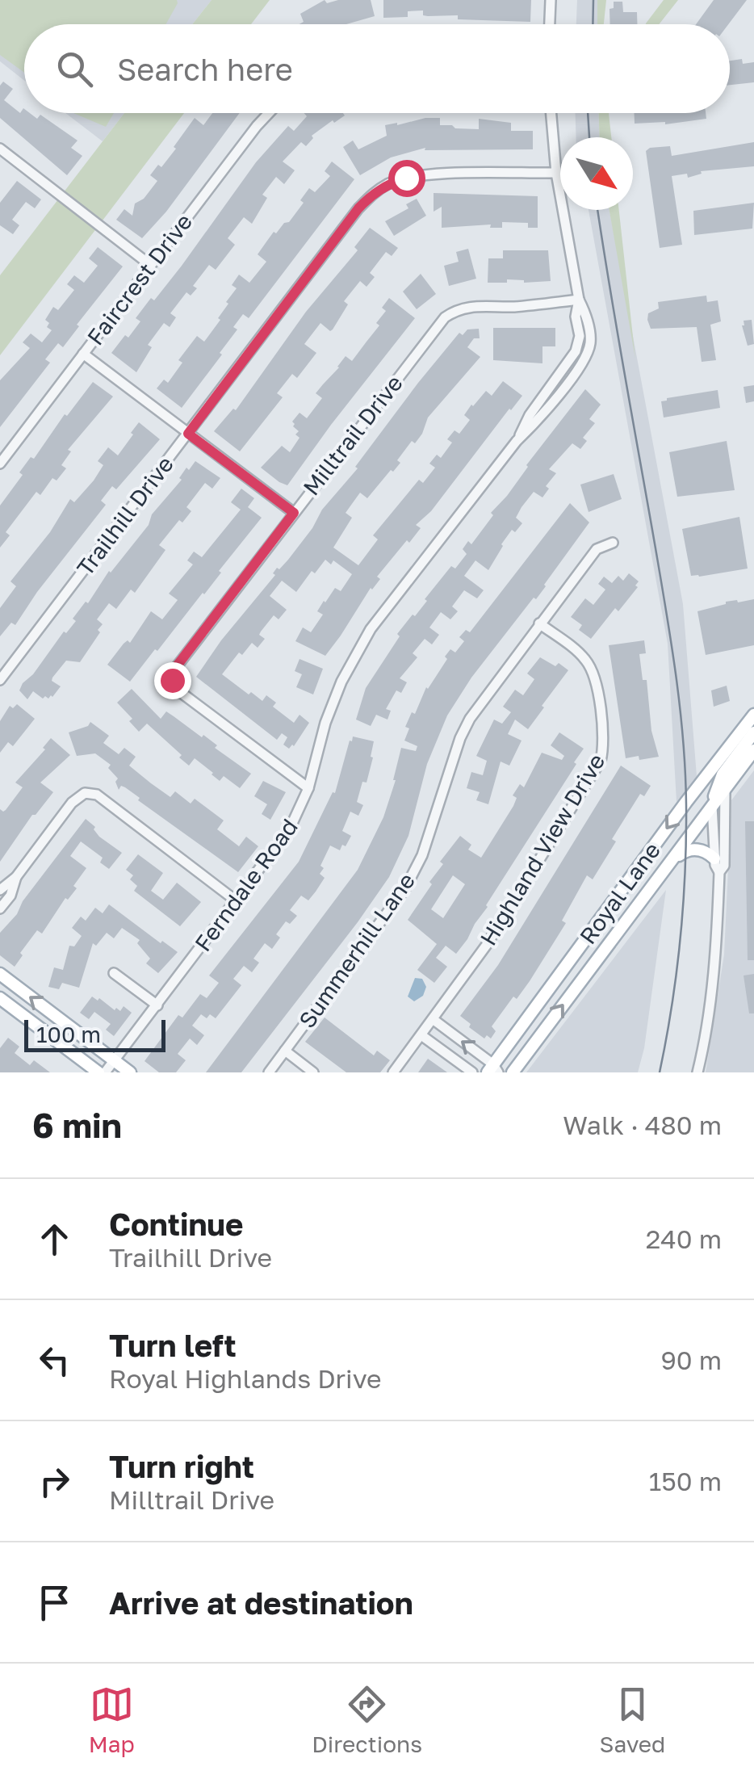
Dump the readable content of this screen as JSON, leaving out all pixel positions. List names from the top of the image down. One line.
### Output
{"streets":{"main road":["Royal Lane"],"street":["Faircrest Drive","Milltrail Drive","Trailhill Drive","Highland View Drive","Ferndale Road","Summerhill Lane"]},"crossings":[["Milltrail Drive","Ferndale Road"],["Highland View Drive","Summerhill Lane"]],"scale_bar":"100 m","north":"bottom right","page":{"search":"Search here","scale":"100 m","heading":["6 min","Walk · 480 m"],"list":[["Continue","Trailhill Drive","240 m"],["Turn left","Royal Highlands Drive","90 m"],["Turn right","Milltrail Drive","150 m"],"Arrive at destination"],"nav":["Map","Directions","Saved"]}}
